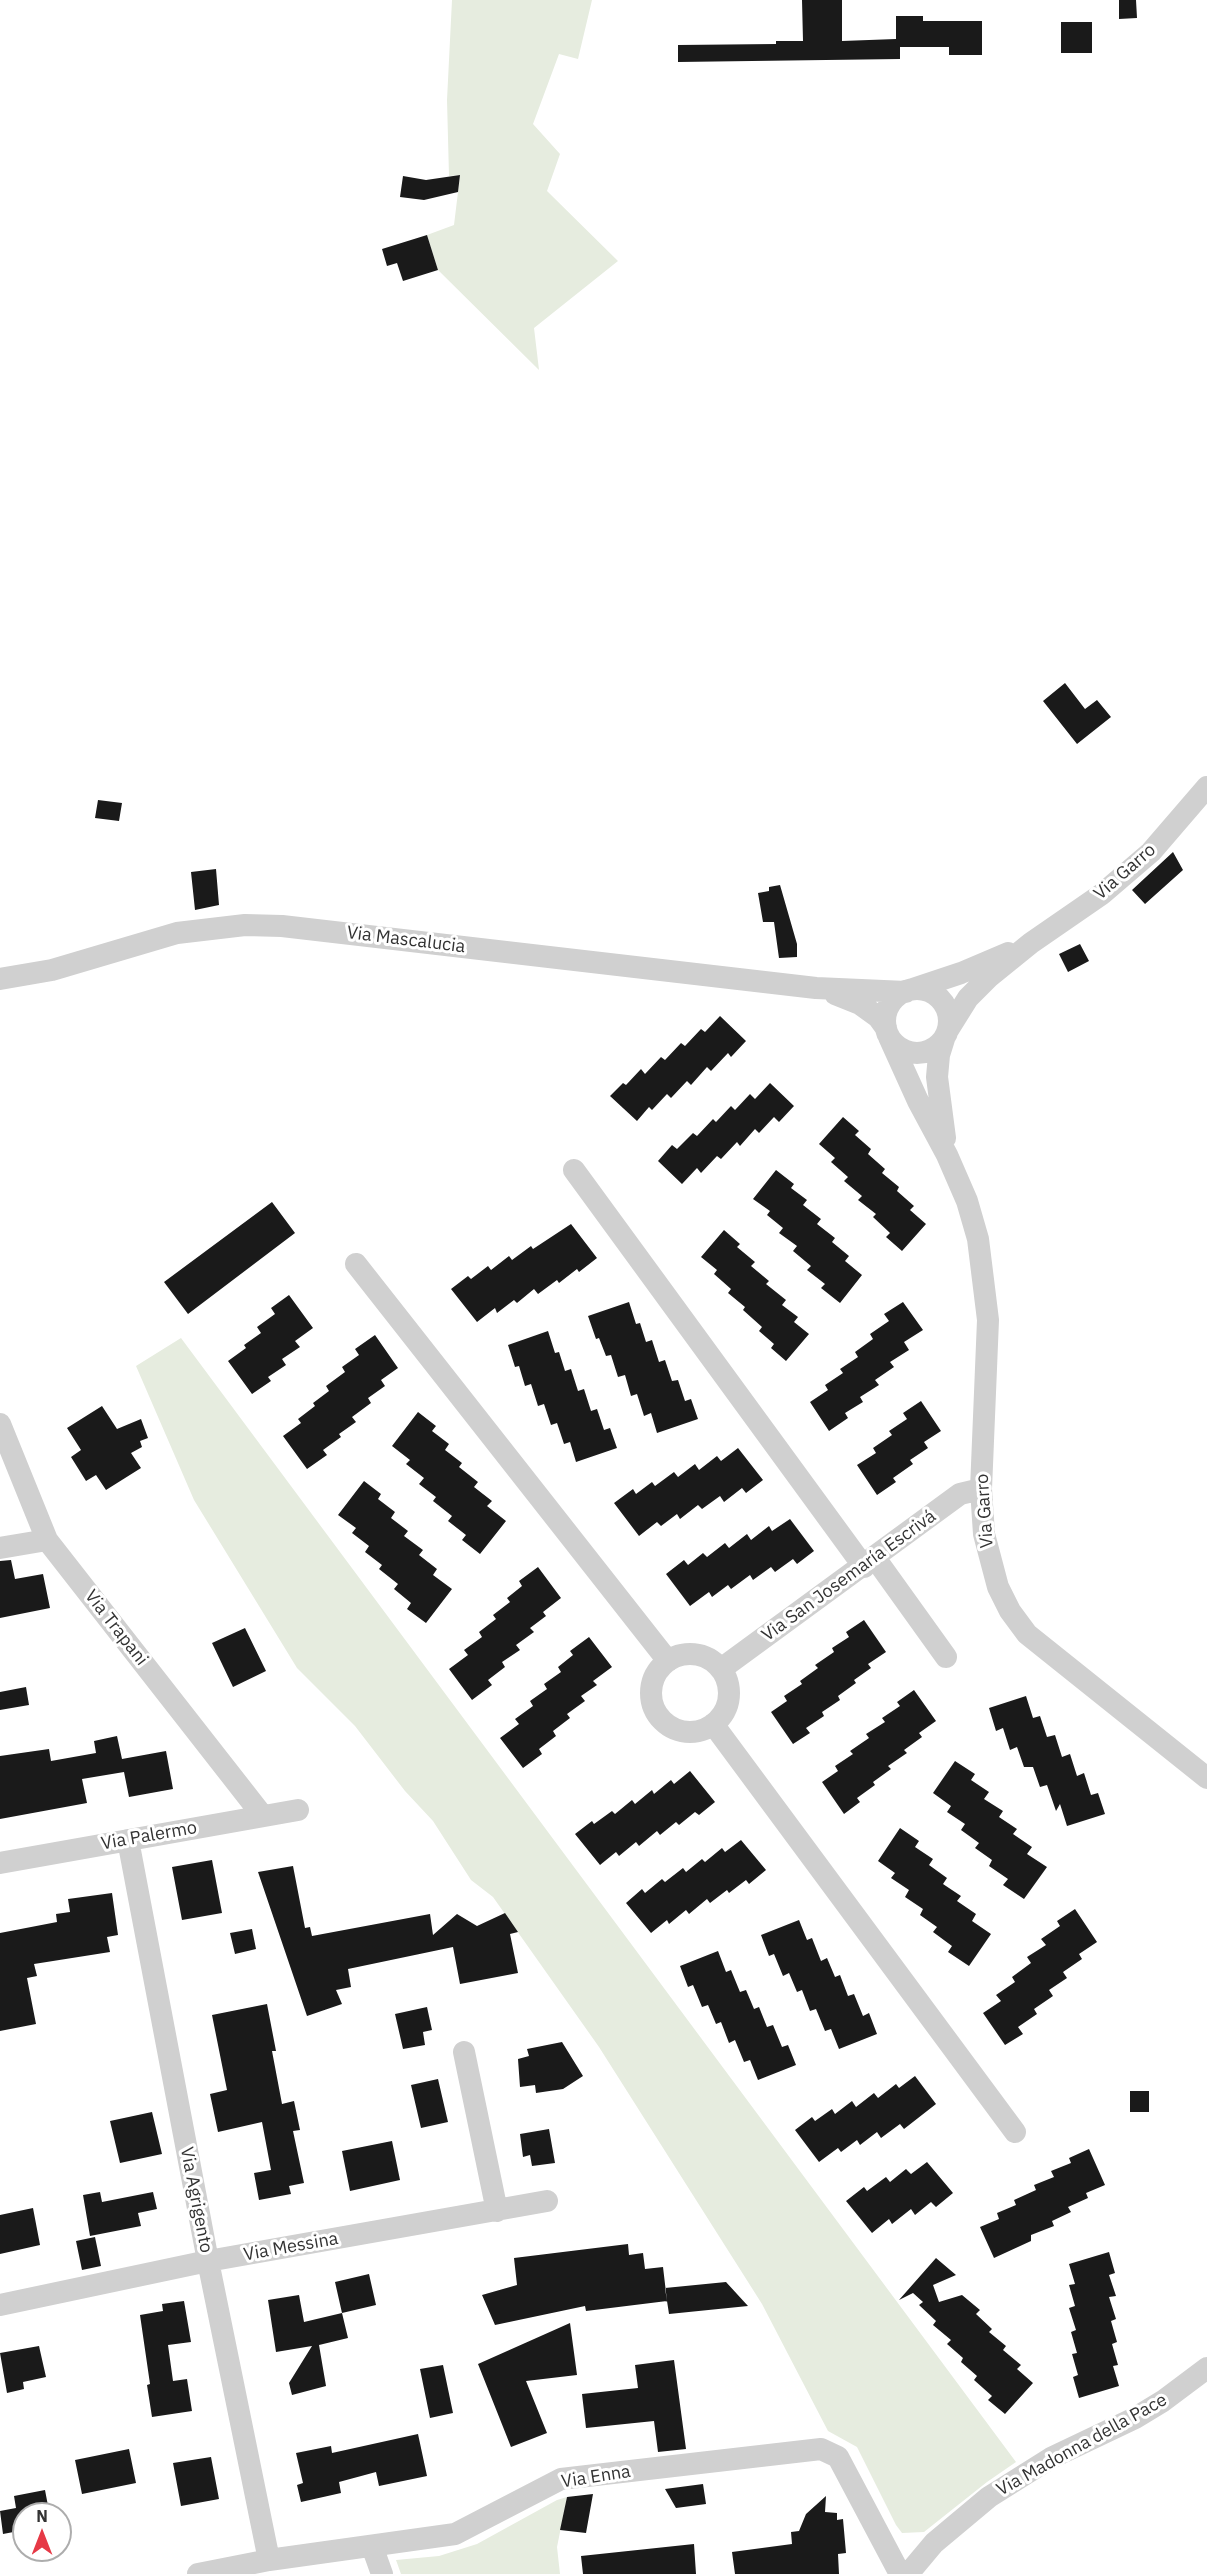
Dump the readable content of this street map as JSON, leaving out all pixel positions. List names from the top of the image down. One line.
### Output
{"streets":{"street":["Via Garro","Via Mascalucia","Via San Josemaría Escrivá","Via Trapani","Via Palermo","Via Agrigento","Via Messina","Via Madonna della Pace","Via Enna"]},"crossings":[["Via Garro","Via San Josemaría Escrivá"],["Via Trapani","Via Palermo"],["Via Palermo","Via Agrigento"],["Via Agrigento","Via Messina"],["Via Agrigento","Via Enna"]],"north":"top"}
